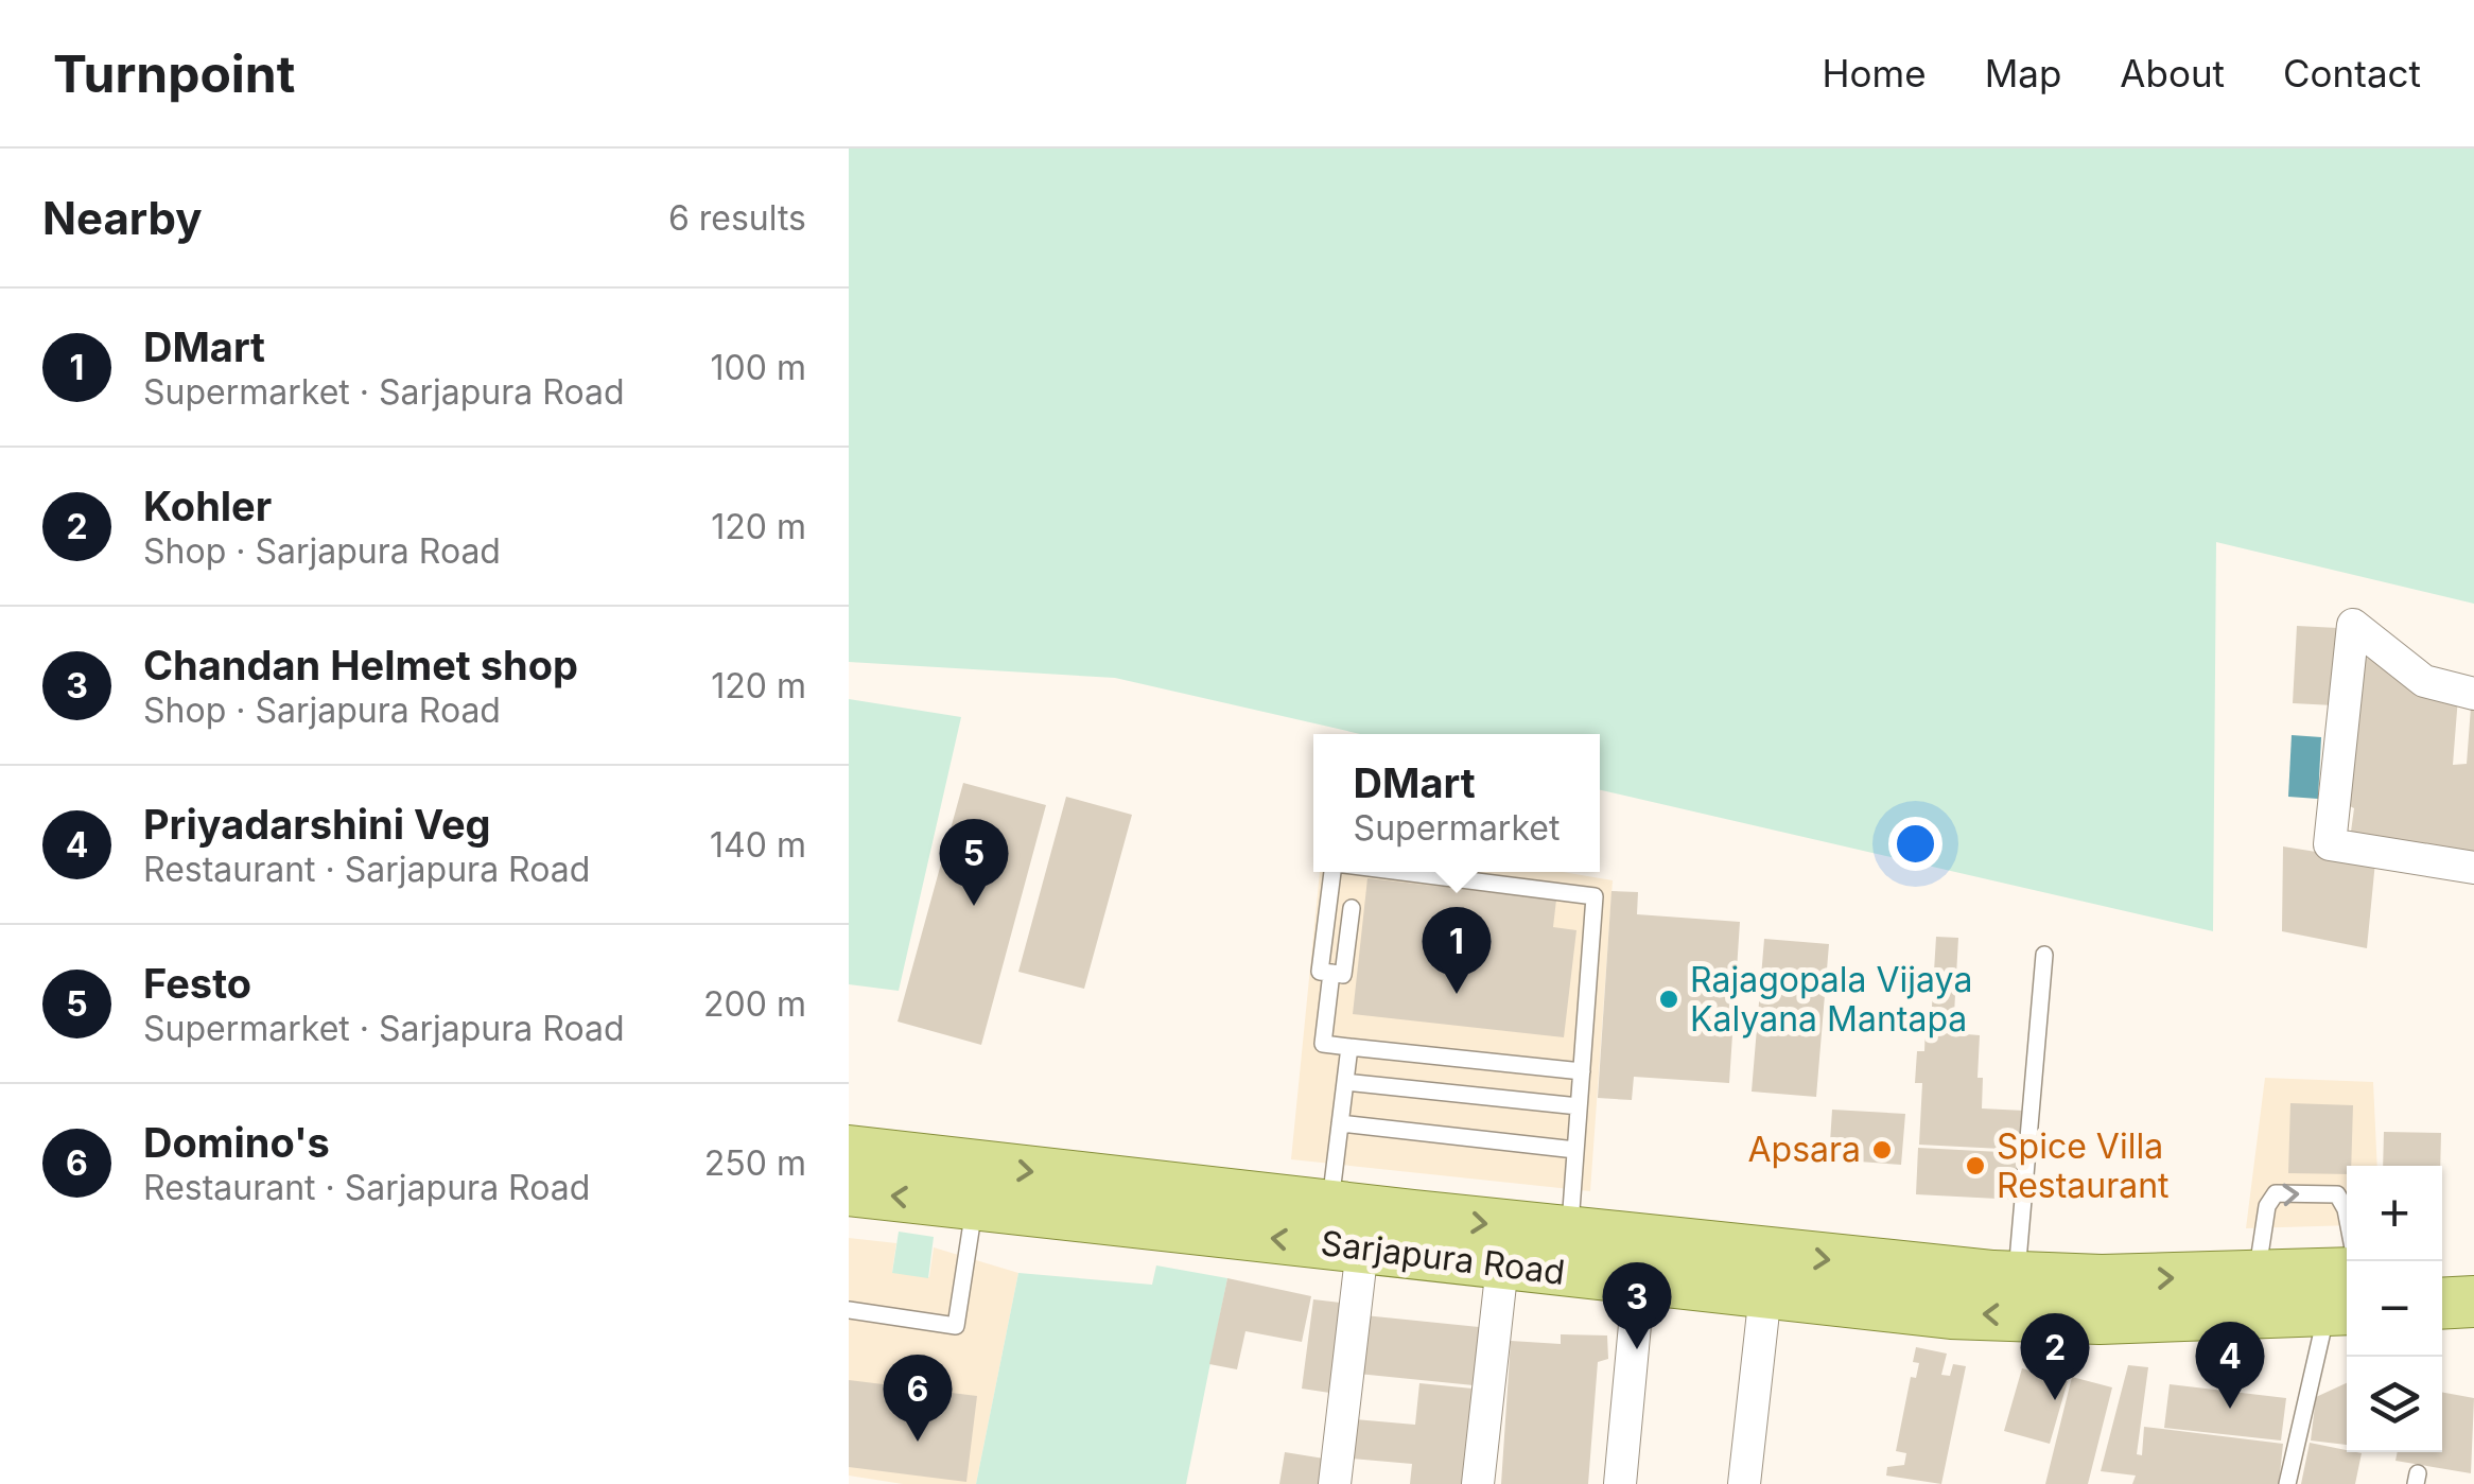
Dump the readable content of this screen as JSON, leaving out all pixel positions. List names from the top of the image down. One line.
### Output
{"streets":{"main road":["Sarjapura Road"]},"places":["Rajagopala Vijaya Kalyana Mantapa","Apsara","Spice Villa Restaurant"],"page":{"header":"Turnpoint","nav":["Home","Map","About","Contact"],"heading":["Nearby","6 results"],"list":[{"mark":"1","name":"DMart","note":"Supermarket · Sarjapura Road","value":"100 m"},{"mark":"2","name":"Kohler","note":"Shop · Sarjapura Road","value":"120 m"},{"mark":"3","name":"Chandan Helmet shop","note":"Shop · Sarjapura Road","value":"120 m"},{"mark":"4","name":"Priyadarshini Veg","note":"Restaurant · Sarjapura Road","value":"140 m"},{"mark":"5","name":"Festo","note":"Supermarket · Sarjapura Road","value":"200 m"},{"mark":"6","name":"Domino's","note":"Restaurant · Sarjapura Road","value":"250 m"}],"popup":["DMart","Supermarket"],"pins":["5","1","3","2","4","6"],"map_buttons":["+","−"]}}
